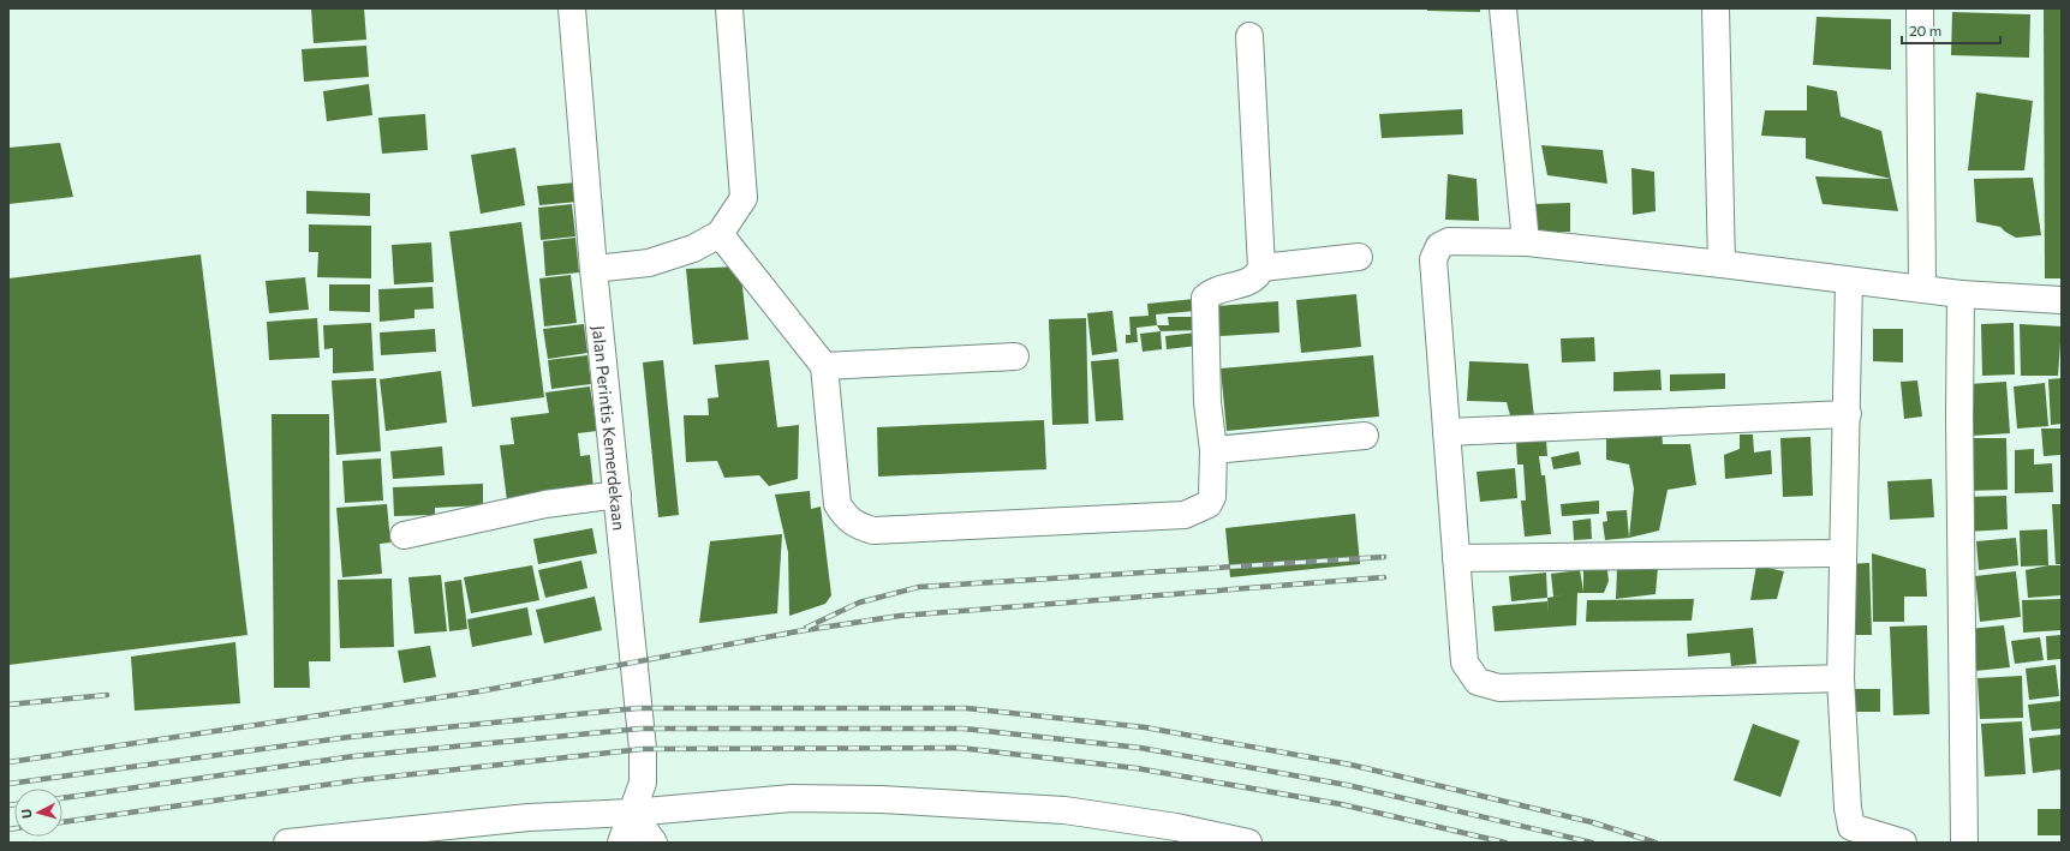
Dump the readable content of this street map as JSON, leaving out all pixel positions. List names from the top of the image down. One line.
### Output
{"streets":{"street":["Jalan Perintis Kemerdekaan"]},"scale_bar":"20 m","north":"left"}
